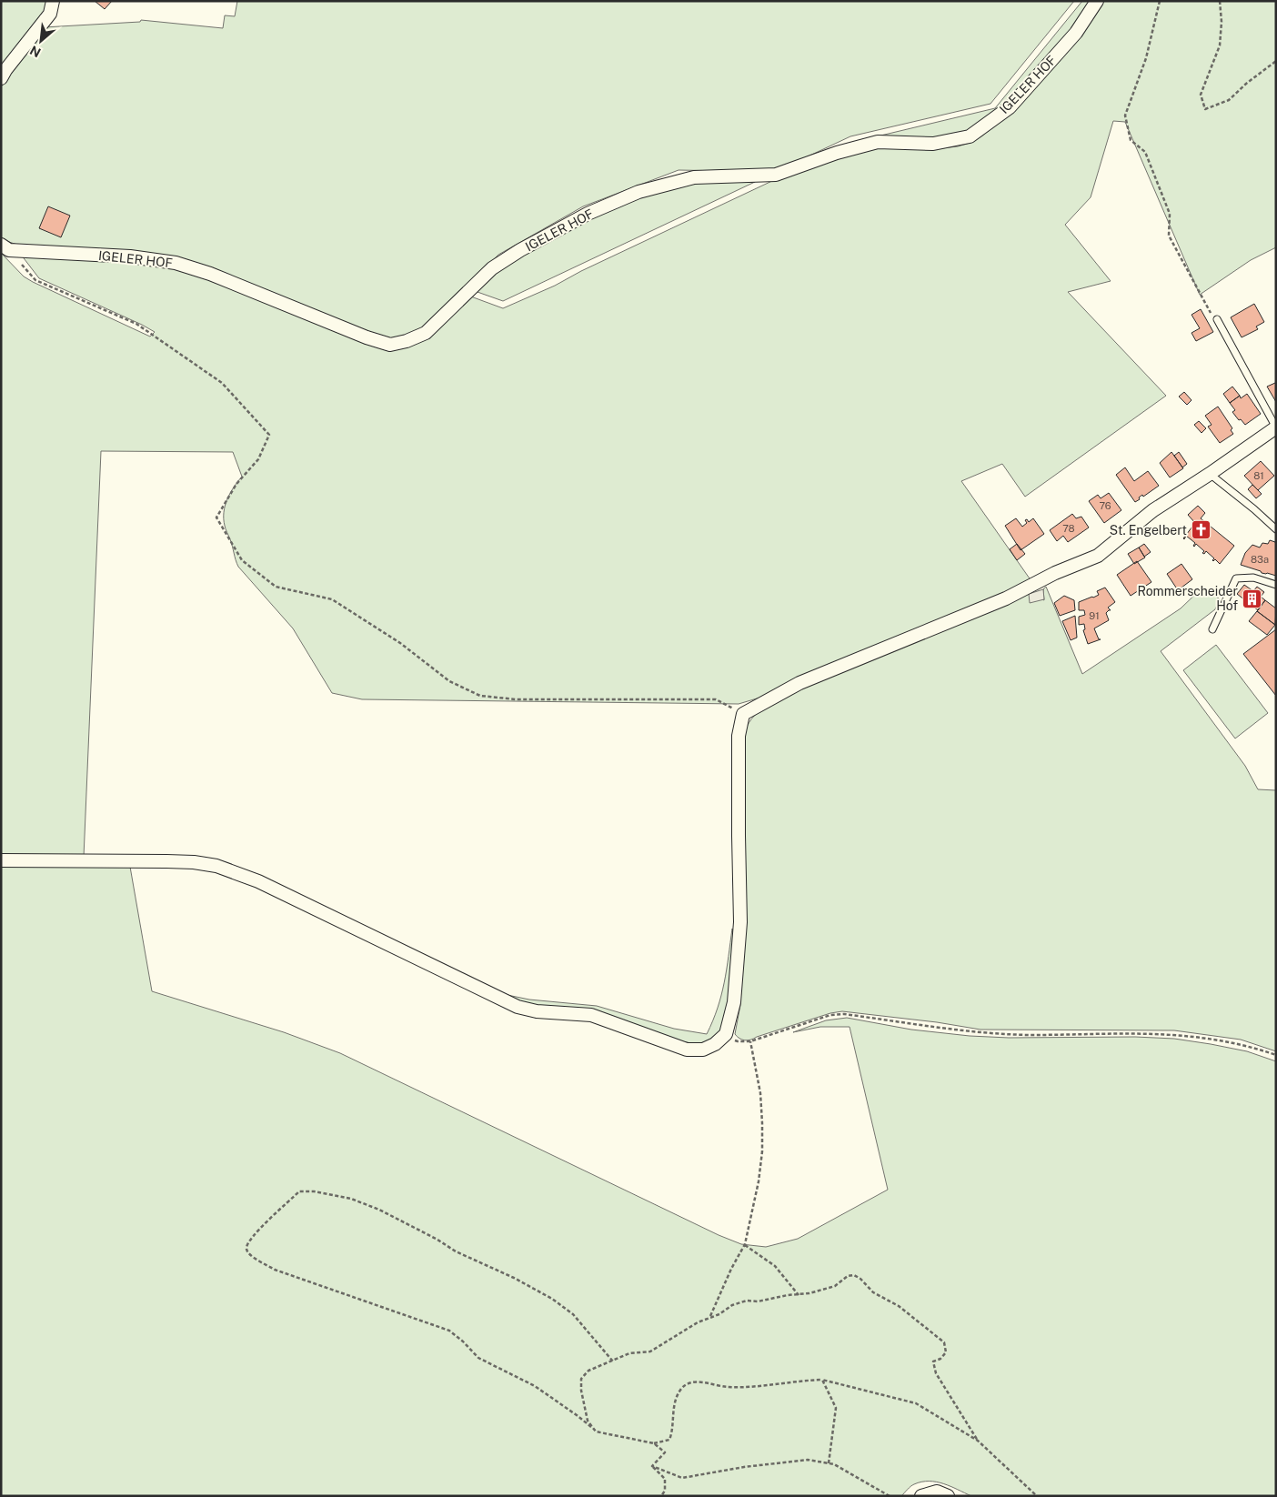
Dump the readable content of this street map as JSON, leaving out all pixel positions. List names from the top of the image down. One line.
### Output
{"streets":{"street":["IGELER HOF"]},"places":{"church":["St. Engelbert"],"building":["Rommerscheider Hof"]},"house_numbers":["81","76","78","83a","91"],"north":"bottom left"}
